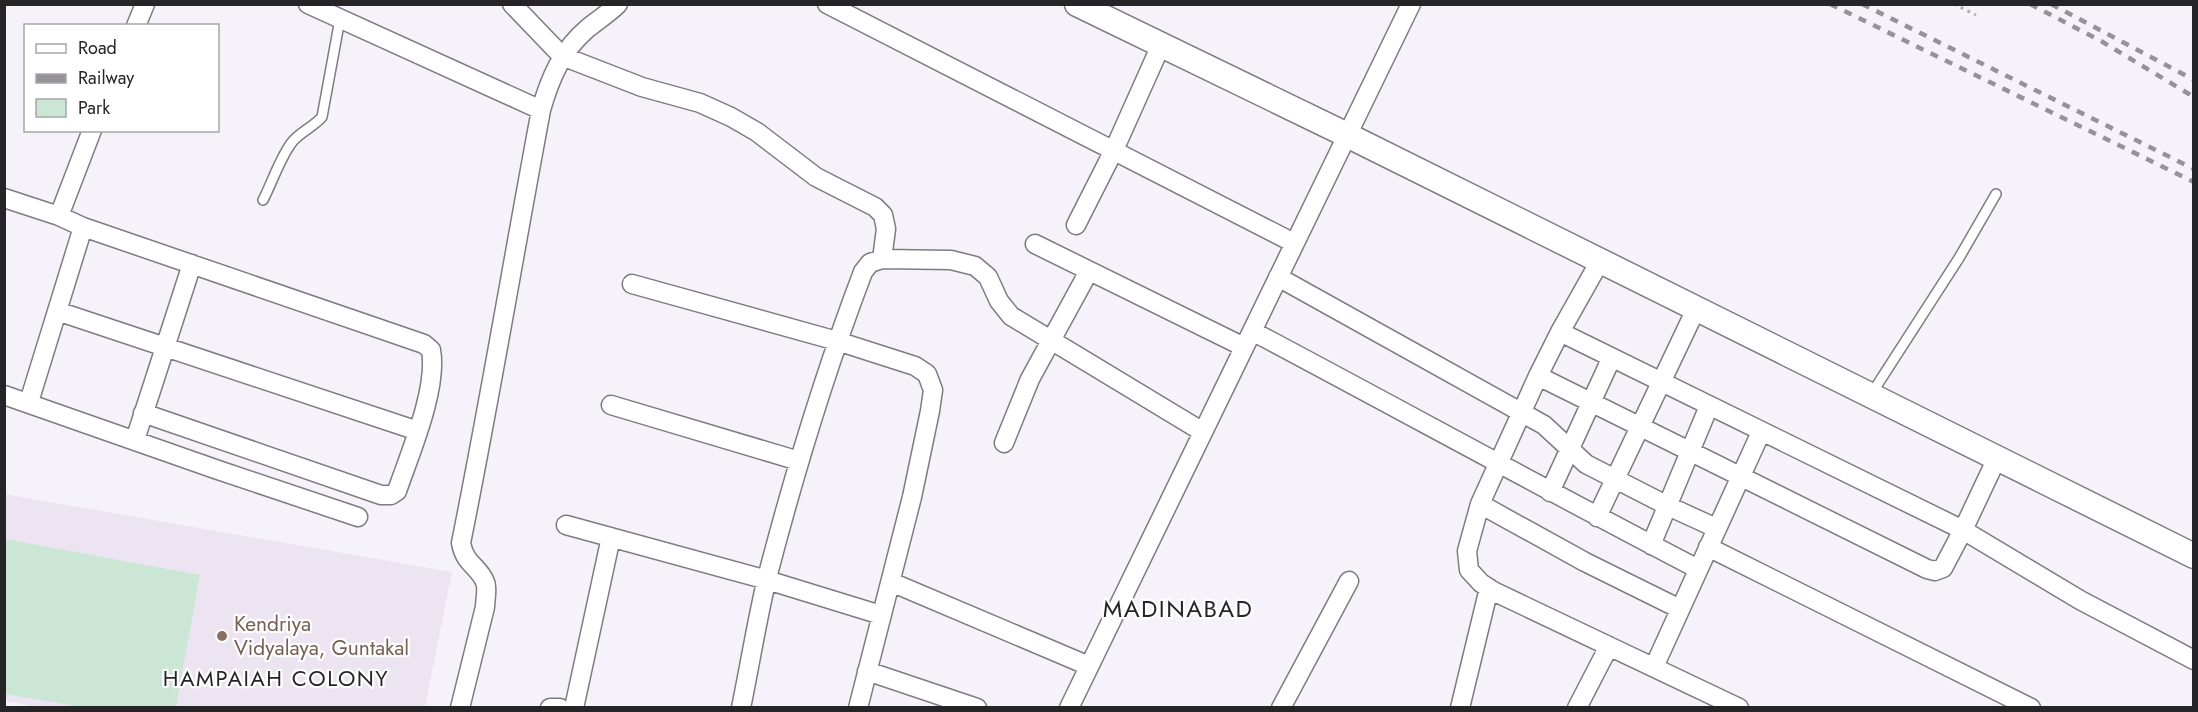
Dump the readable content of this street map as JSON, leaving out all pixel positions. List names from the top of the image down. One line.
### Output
{"districts":["MADINABAD","HAMPAIAH COLONY"],"places":["Kendriya Vidyalaya, Guntakal"],"legend":["Road","Railway","Park"]}
